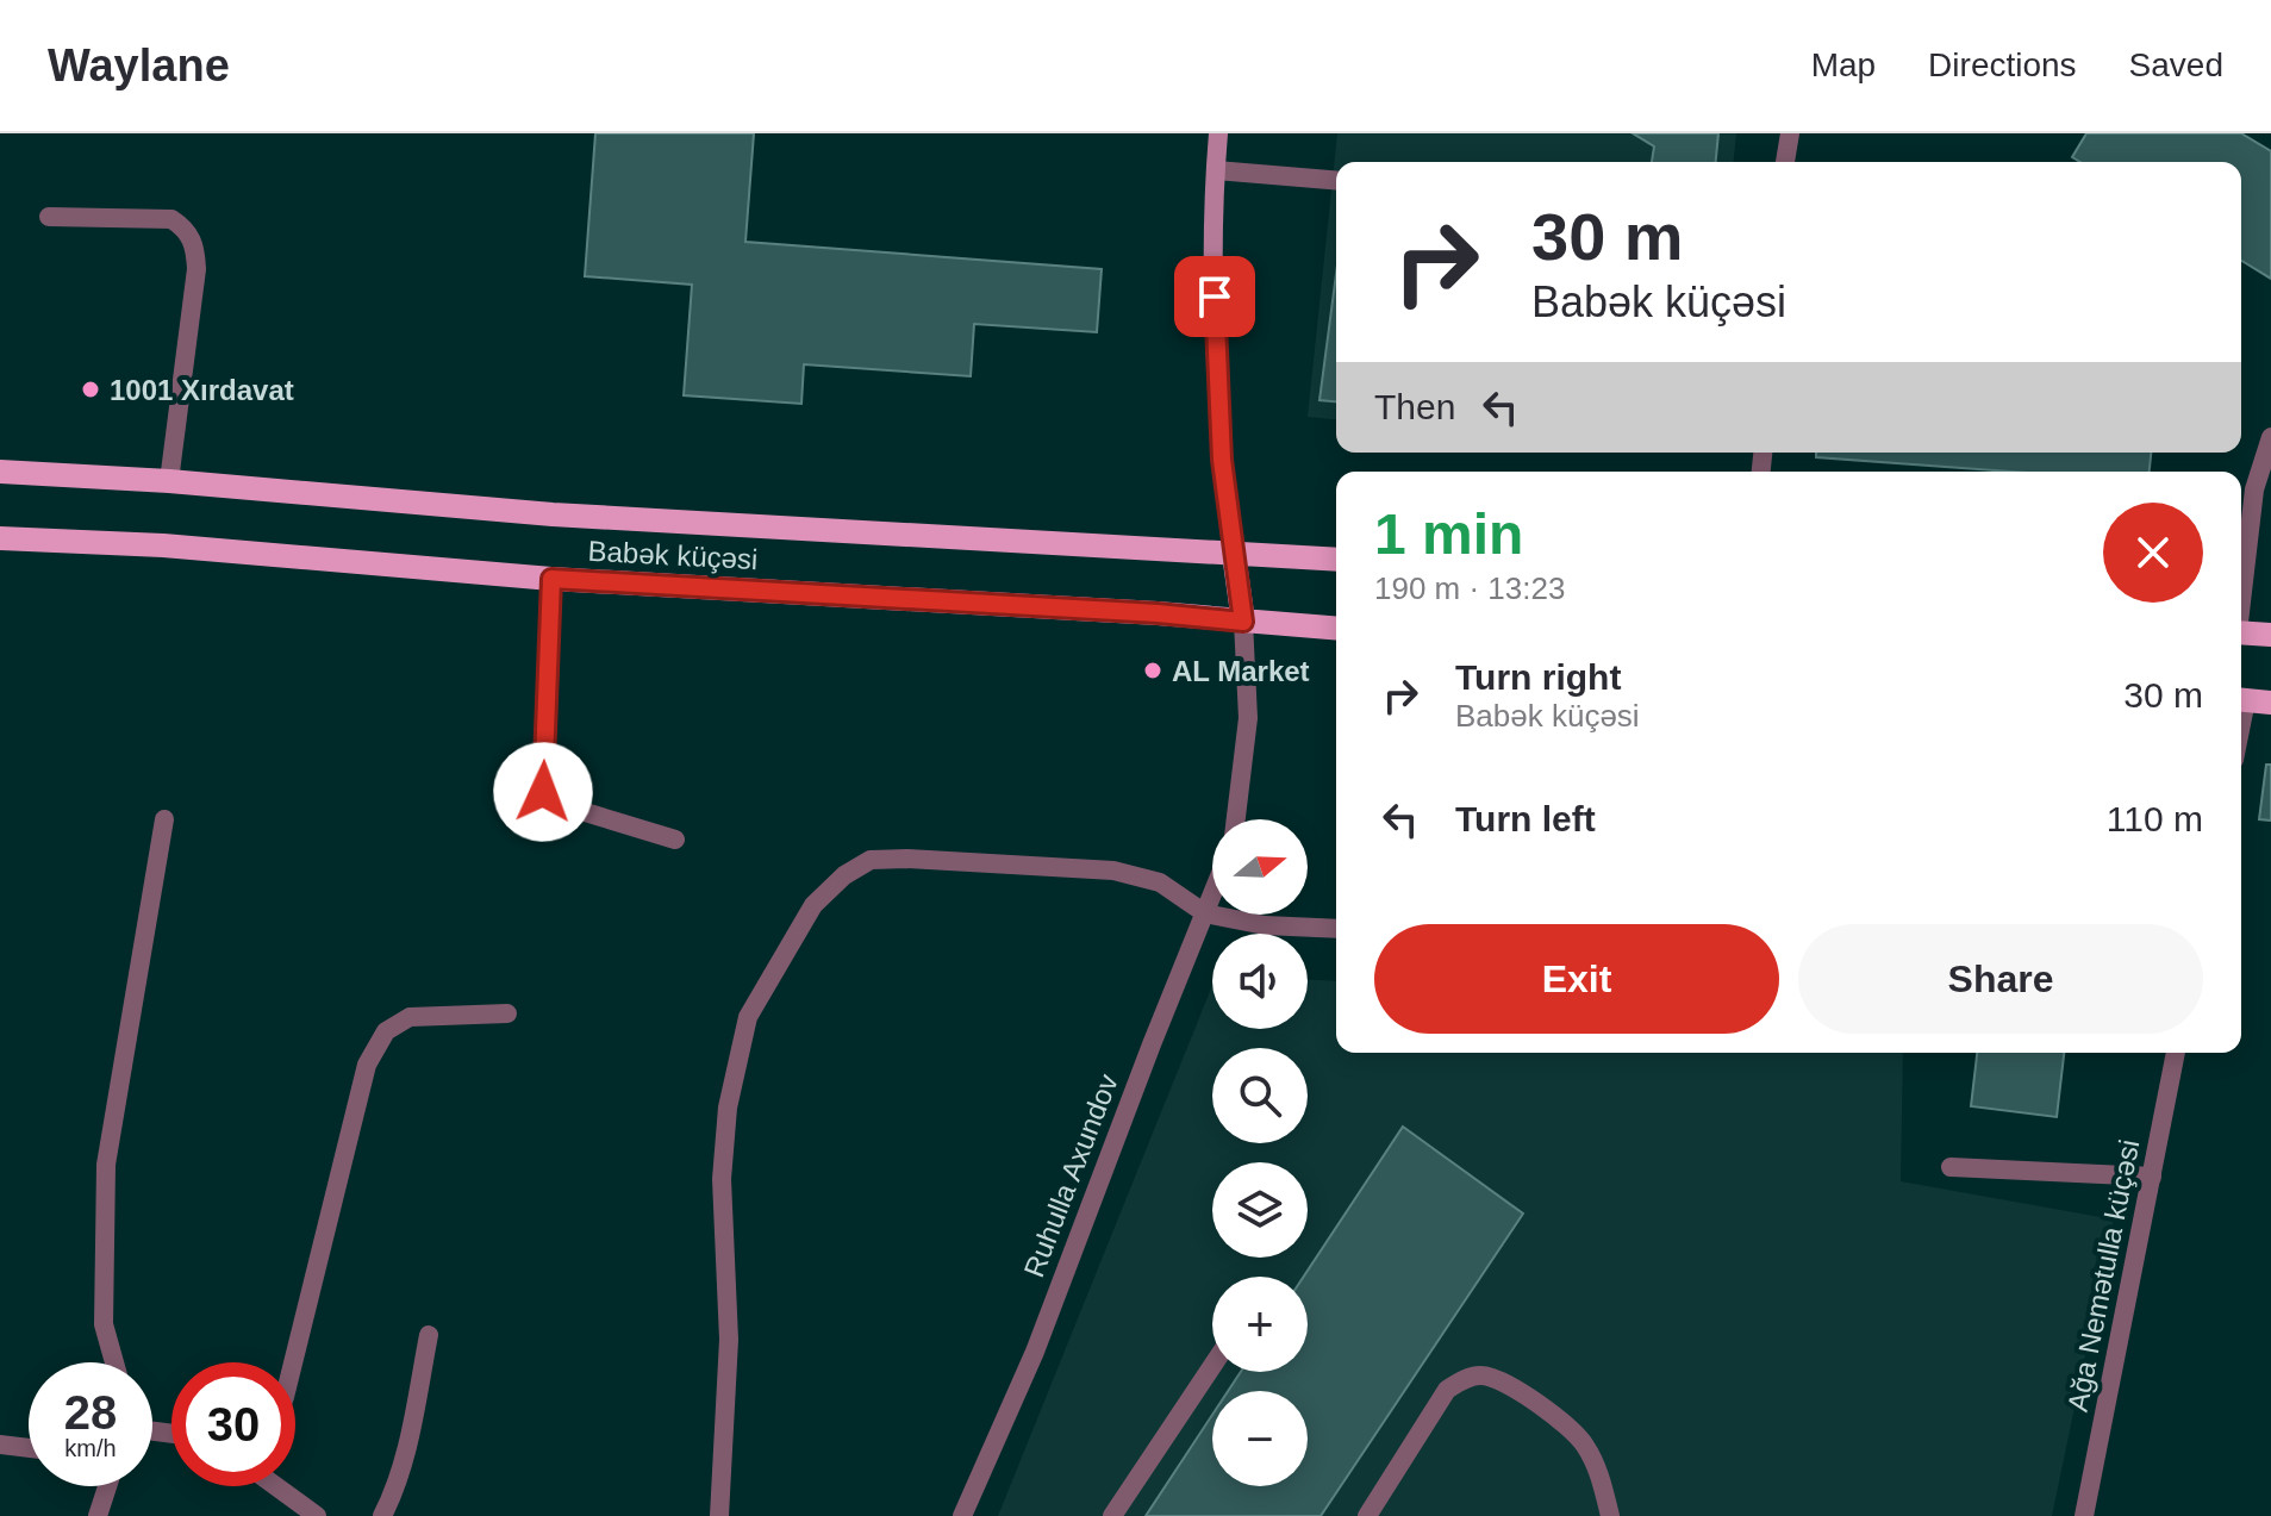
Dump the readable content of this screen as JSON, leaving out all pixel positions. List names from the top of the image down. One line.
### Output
{"streets":{"main road":["Babək küçəsi"],"street":["Ruhulla Axundov","Ağa Nemətulla küçəsi"]},"places":["1001 Xırdavat","AL Market"],"north":"right","page":{"header":"Waylane","nav":["Map","Directions","Saved"],"turn":["30 m","Babək küçəsi"],"then":"Then","heading":["1 min","190 m · 13:23"],"list":[{"name":"Turn right","note":"Babək küçəsi","value":"30 m"},{"name":"Turn left","value":"110 m"}],"map_buttons":["+","−"],"buttons":["Exit","Share"],"speed":"28 km/h","limit":"30"}}
